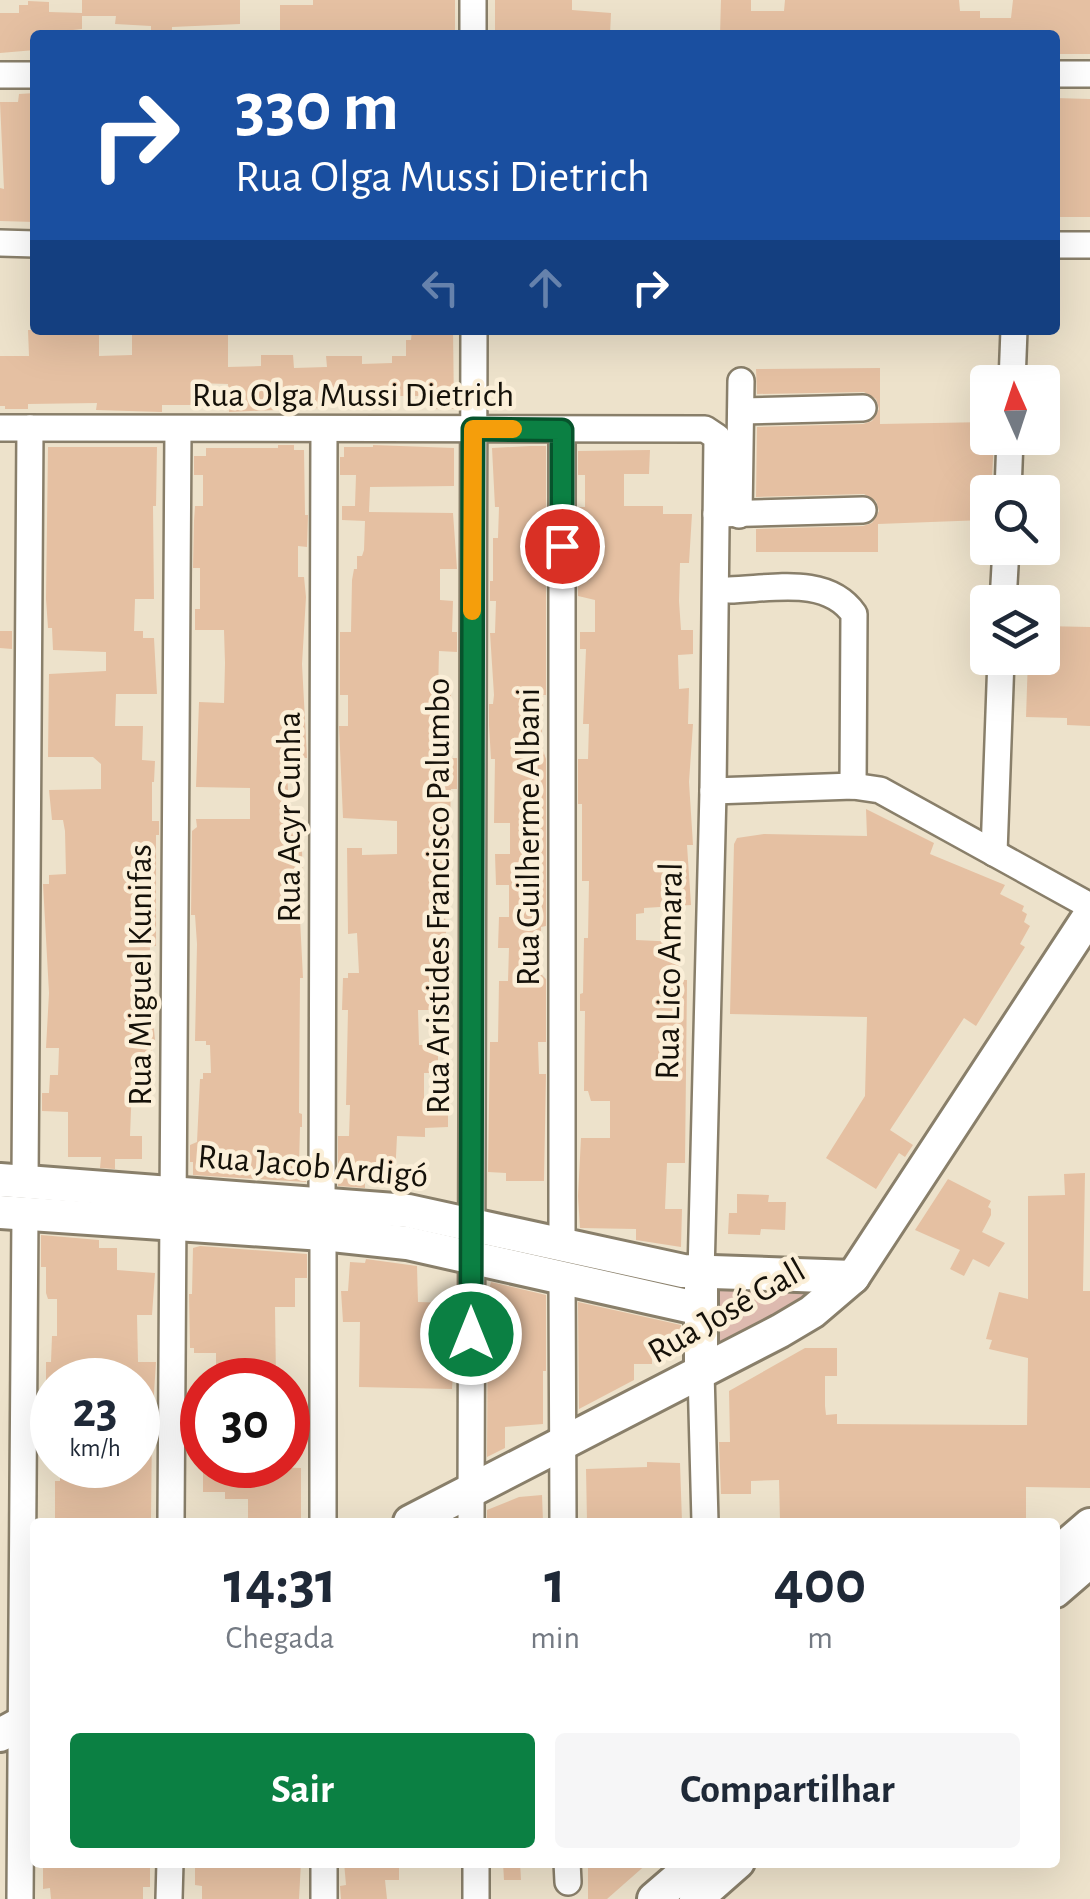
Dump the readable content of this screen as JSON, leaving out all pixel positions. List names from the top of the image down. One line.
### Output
{"streets":{"main road":["Rua Lico Amaral","Rua Jacob Ardigó","Rua José Gall"],"street":["Rua Olga Mussi Dietrich","Rua Acyr Cunha","Rua Guilherme Albani","Rua Aristides Francisco Palumbo","Rua Miguel Kunifas"]},"crossings":[["Rua Olga Mussi Dietrich","Rua Acyr Cunha"],["Rua Olga Mussi Dietrich","Rua Guilherme Albani"],["Rua Olga Mussi Dietrich","Rua Aristides Francisco Palumbo"],["Rua Olga Mussi Dietrich","Rua Lico Amaral"],["Rua Olga Mussi Dietrich","Rua Miguel Kunifas"],["Rua Acyr Cunha","Rua Jacob Ardigó"],["Rua Guilherme Albani","Rua Jacob Ardigó"],["Rua Guilherme Albani","Rua José Gall"],["Rua Aristides Francisco Palumbo","Rua Jacob Ardigó"],["Rua Aristides Francisco Palumbo","Rua José Gall"],["Rua Lico Amaral","Rua Jacob Ardigó"],["Rua Lico Amaral","Rua José Gall"],["Rua Miguel Kunifas","Rua Jacob Ardigó"],["Rua Jacob Ardigó","Rua José Gall"]],"north":"top","page":{"turn":["330 m","Rua Olga Mussi Dietrich"],"speed":"23 km/h","limit":"30","eta":["14:31","Chegada","1","min","400","m"],"buttons":["Sair","Compartilhar"]}}
